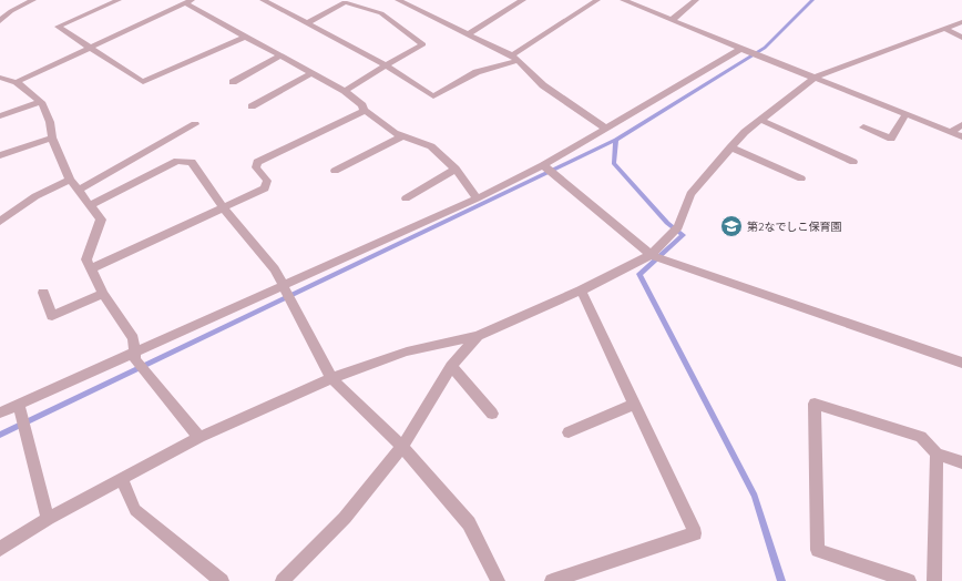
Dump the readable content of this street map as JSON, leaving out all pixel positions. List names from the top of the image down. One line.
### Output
{"places":{"school or university":["第2なでしこ保育園"]}}
